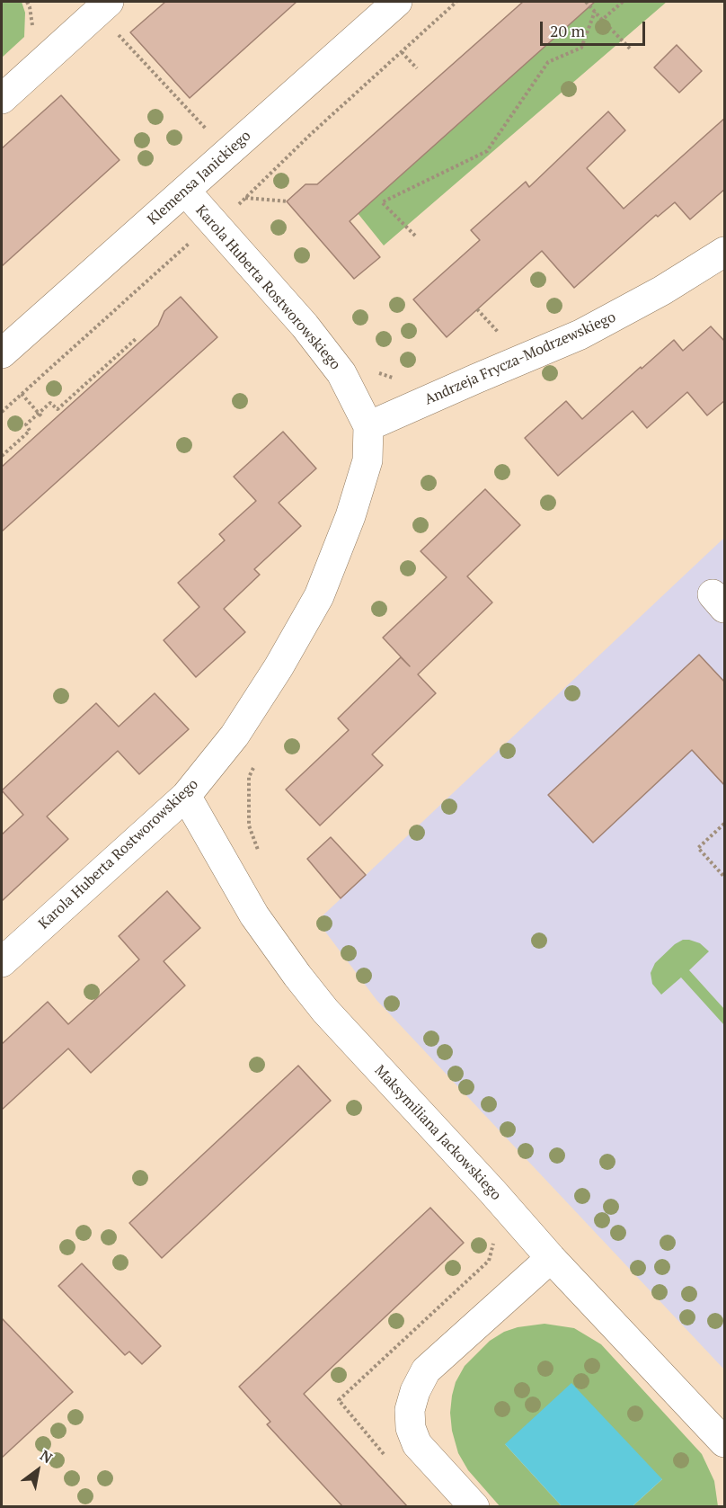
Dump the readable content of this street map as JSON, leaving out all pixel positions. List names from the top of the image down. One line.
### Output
{"streets":{"street":["Klemensa Janickiego","Karola Huberta Rostworowskiego","Andrzeja Frycza-Modrzewskiego","Maksymiliana Jackowskiego"]},"crossings":[["Klemensa Janickiego","Karola Huberta Rostworowskiego"],["Karola Huberta Rostworowskiego","Andrzeja Frycza-Modrzewskiego"],["Karola Huberta Rostworowskiego","Maksymiliana Jackowskiego"]],"scale_bar":"20 m","north":"top right"}
